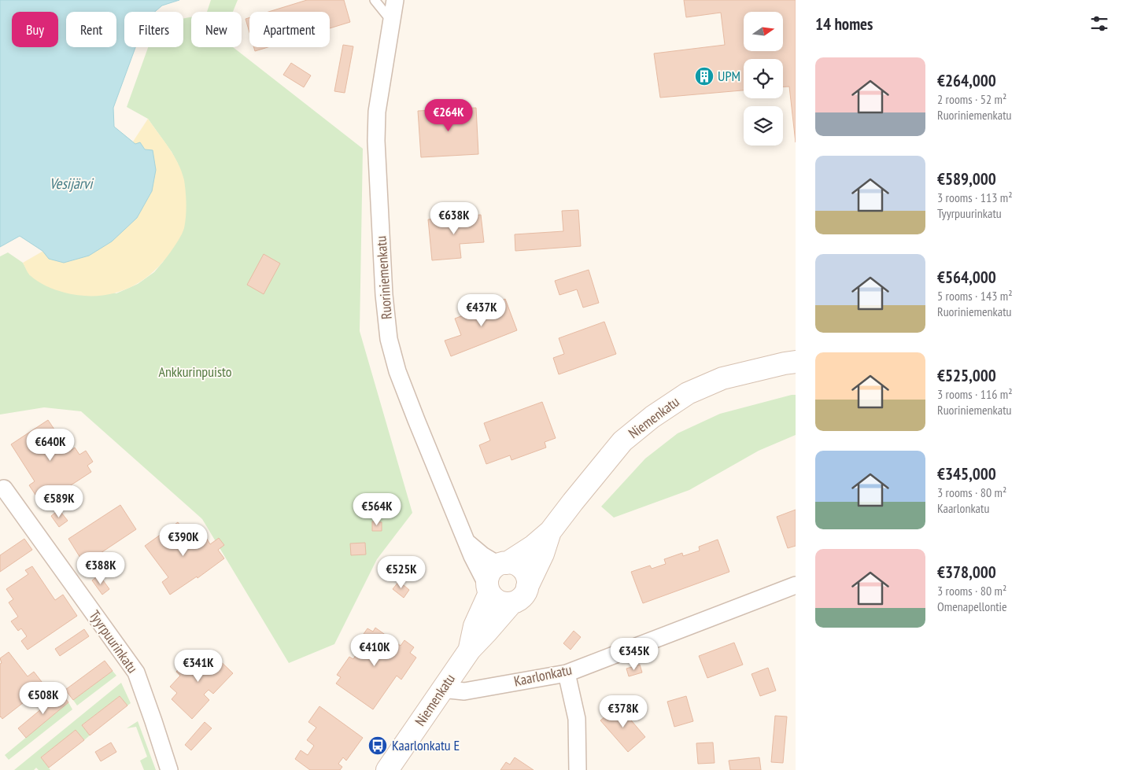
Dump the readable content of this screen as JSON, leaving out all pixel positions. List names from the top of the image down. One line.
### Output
{"streets":{"street":["Ruoriniemenkatu","Niemenkatu","Tyyrpuurinkatu","Kaarlonkatu"]},"crossings":[["Ruoriniemenkatu","Niemenkatu"],["Niemenkatu","Kaarlonkatu"]],"water":["Vesijärvi"],"parks":["Ankkurinpuisto"],"places":{"building":["UPM"],"bus stop":["Kaarlonkatu E"]},"north":"right","page":{"heading":"14 homes","chip":["Buy","Rent","Filters","New","Apartment"],"list":[{"name":"€264,000","note":"2 rooms · 52 m² · Ruoriniemenkatu"},{"name":"€589,000","note":"3 rooms · 113 m² · Tyyrpuurinkatu"},{"name":"€564,000","note":"5 rooms · 143 m² · Ruoriniemenkatu"},{"name":"€525,000","note":"3 rooms · 116 m² · Ruoriniemenkatu"},{"name":"€345,000","note":"3 rooms · 80 m² · Kaarlonkatu"},{"name":"€378,000","note":"3 rooms · 80 m² · Omenapellontie"}],"price":["€264K","€638K","€437K","€640K","€589K","€564K","€390K","€388K","€525K","€410K","€345K","€341K","€508K","€378K"]}}
